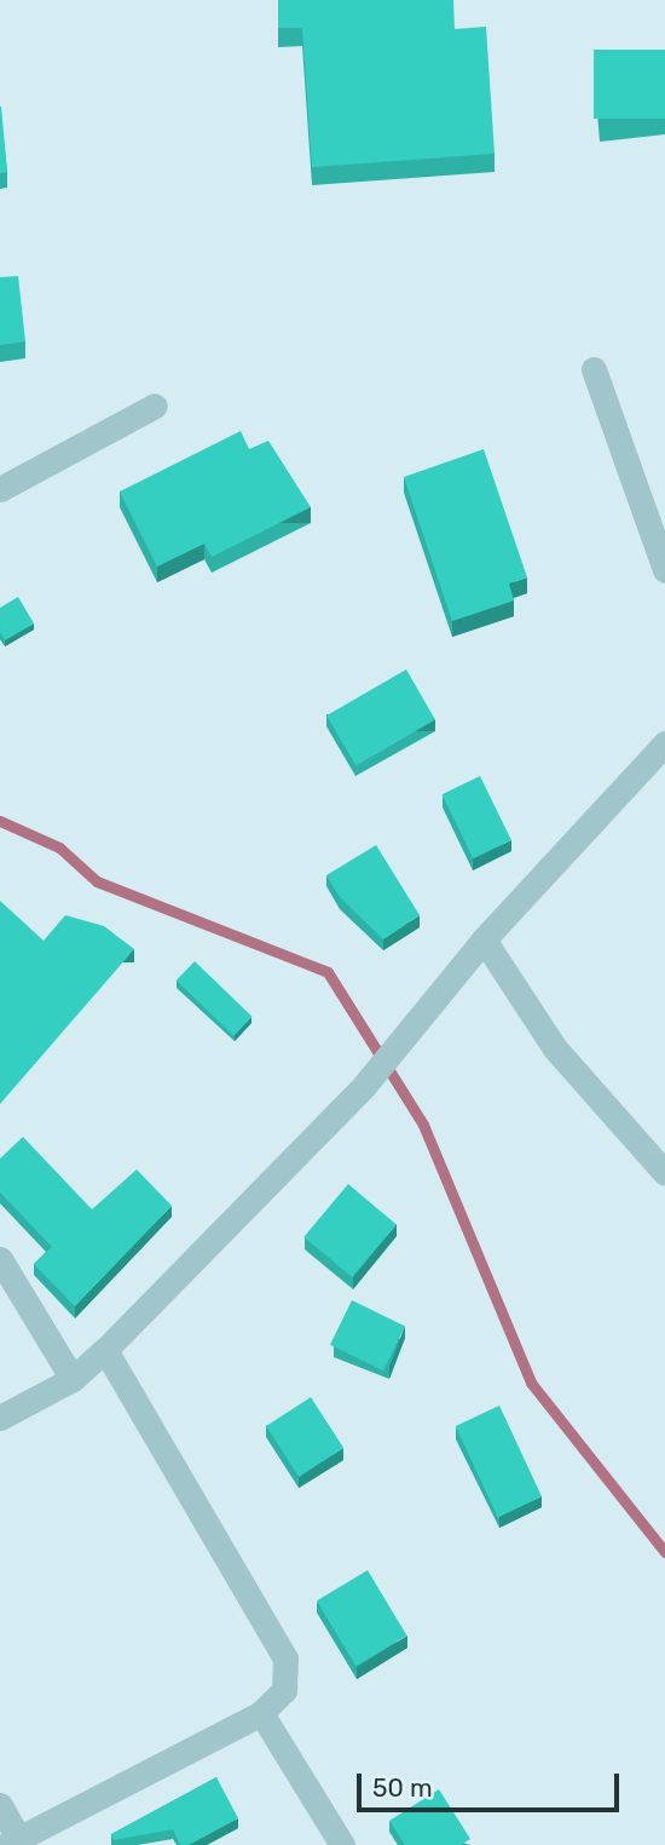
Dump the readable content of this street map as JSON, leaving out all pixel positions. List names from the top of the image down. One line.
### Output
{"scale_bar":"50 m"}
